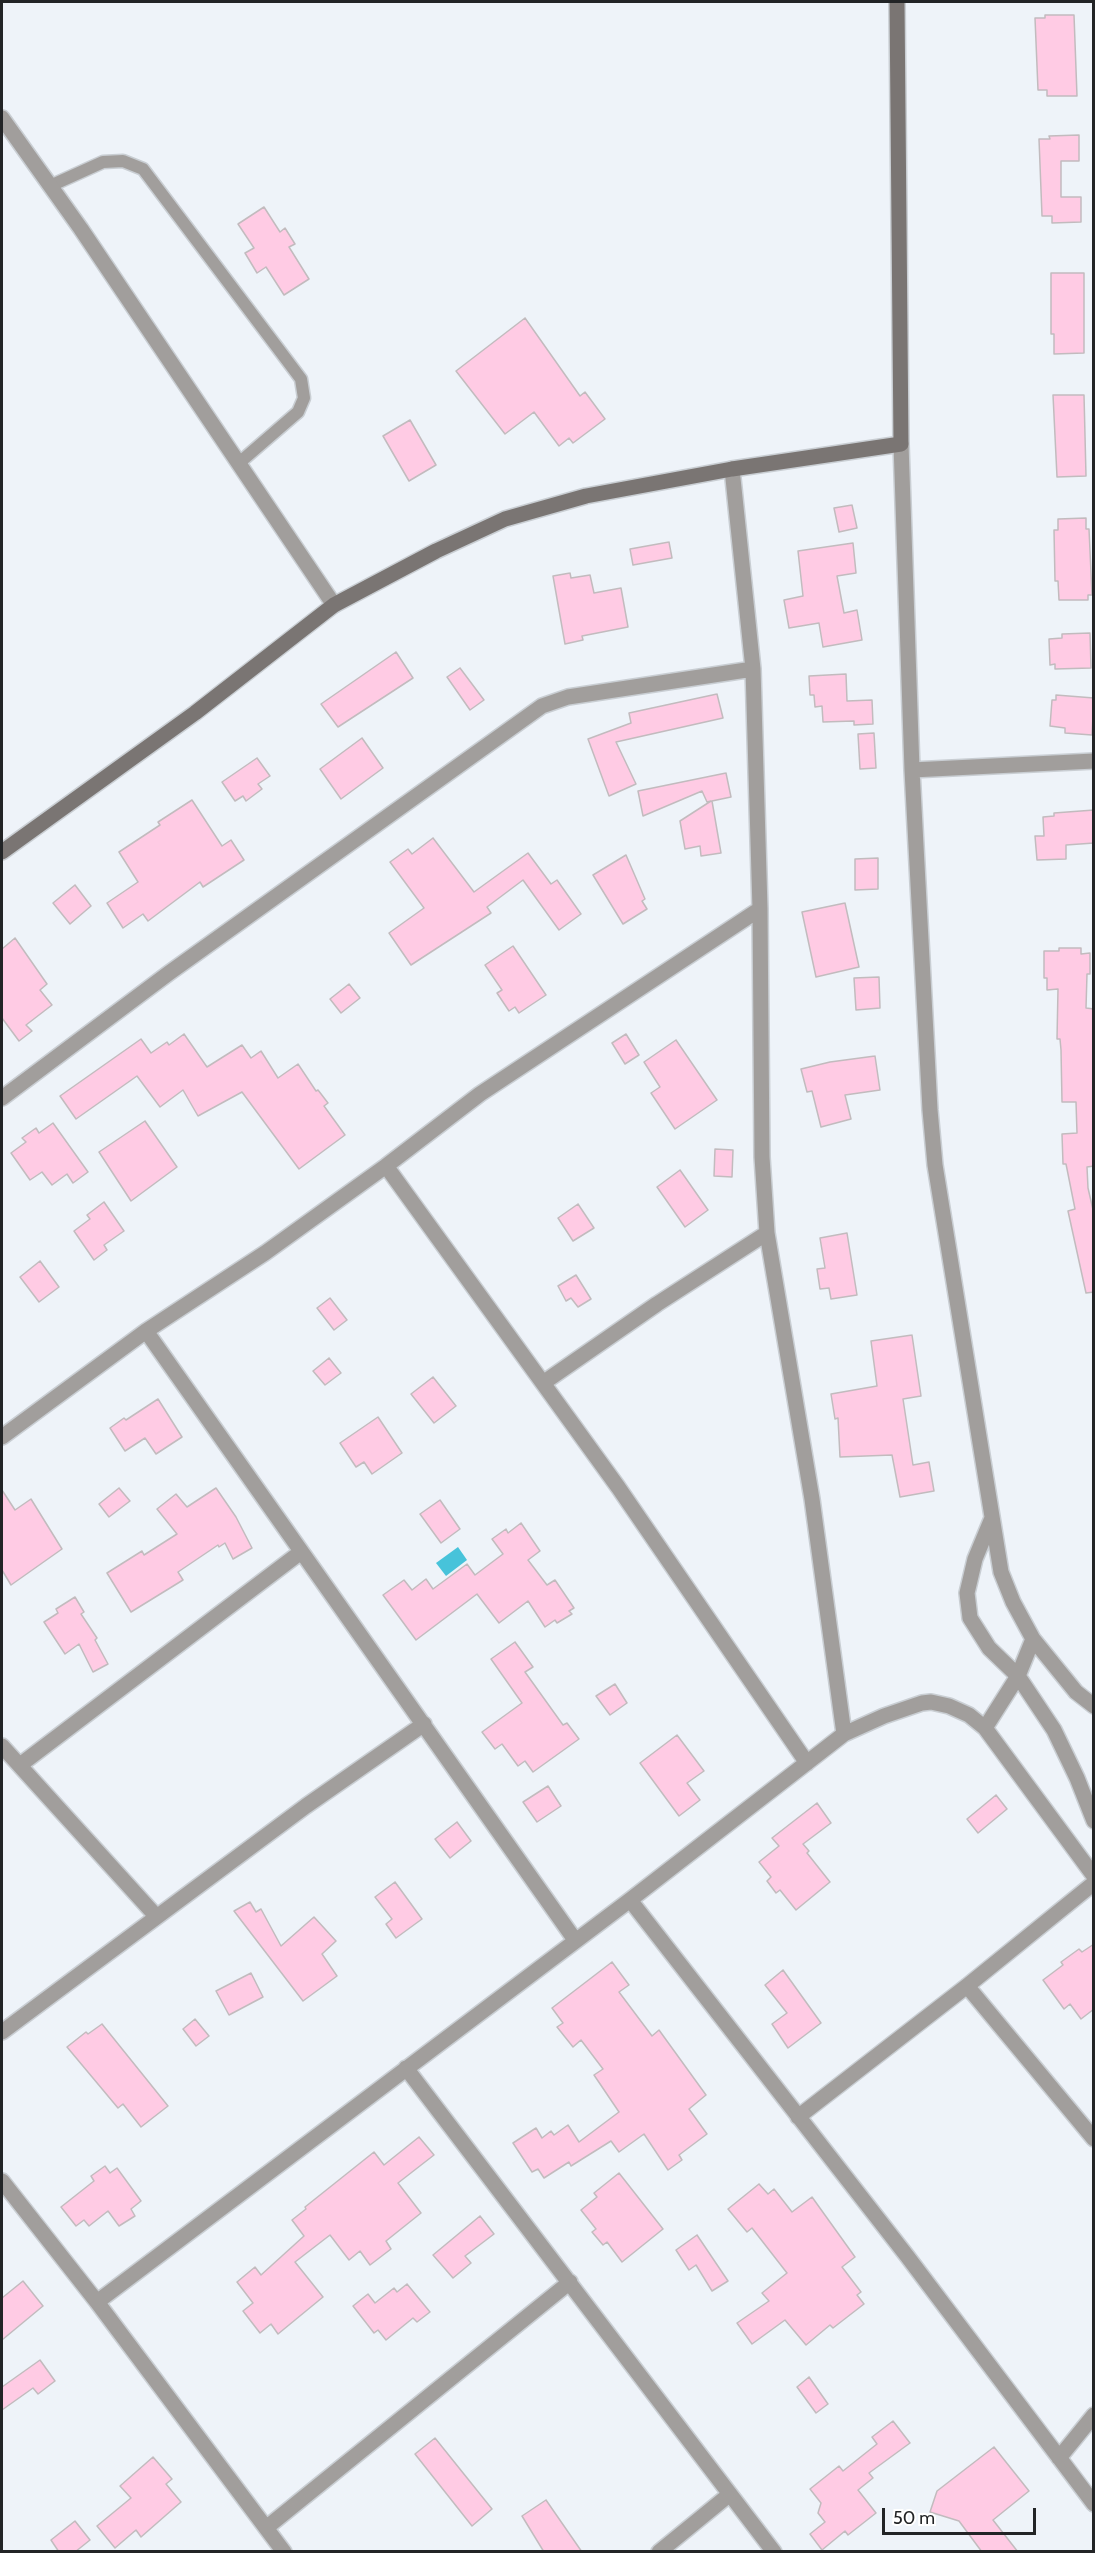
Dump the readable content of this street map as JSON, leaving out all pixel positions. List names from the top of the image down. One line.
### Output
{"scale_bar":"50 m"}
